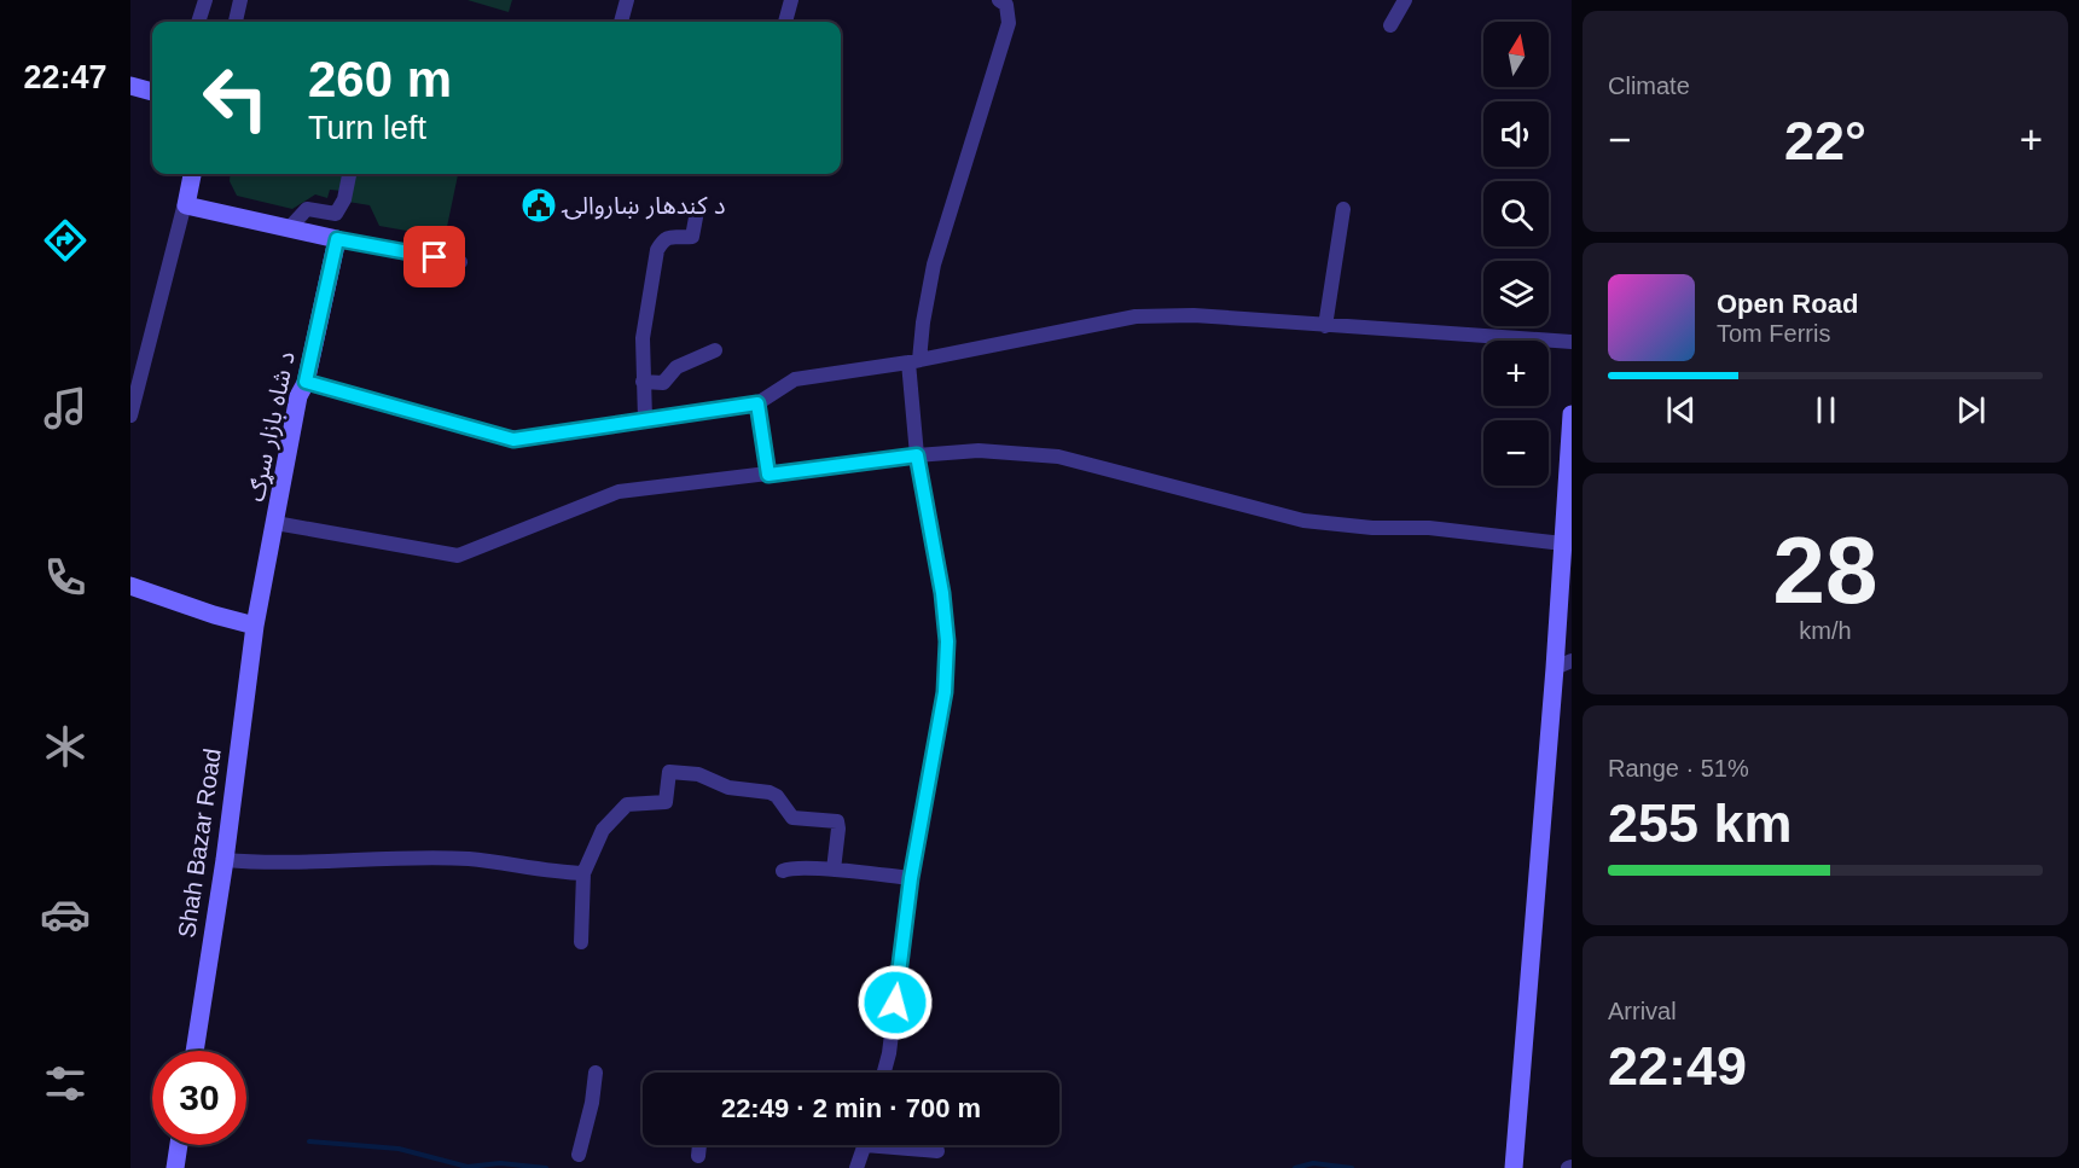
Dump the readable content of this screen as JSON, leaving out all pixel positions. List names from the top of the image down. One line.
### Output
{"streets":{"main road":["د شاه بازار سړګ","Shah Bazar Road"]},"crossings":[["د شاه بازار سړګ","Shah Bazar Road"]],"places":{"public building":["د کندهار ښاروالۍ"]},"north":"top","page":{"tabs":"22:47","tile":["Climate",["28","km/h"],["Range · 51%","255 km"],["Arrival","22:49"]],"map_buttons":["+","−"],"turn":["260 m","Turn left"],"heat":["−","22°","+"],"song":["Open Road","Tom Ferris"],"limit":"30","trip":"22:49 · 2 min · 700 m"}}
